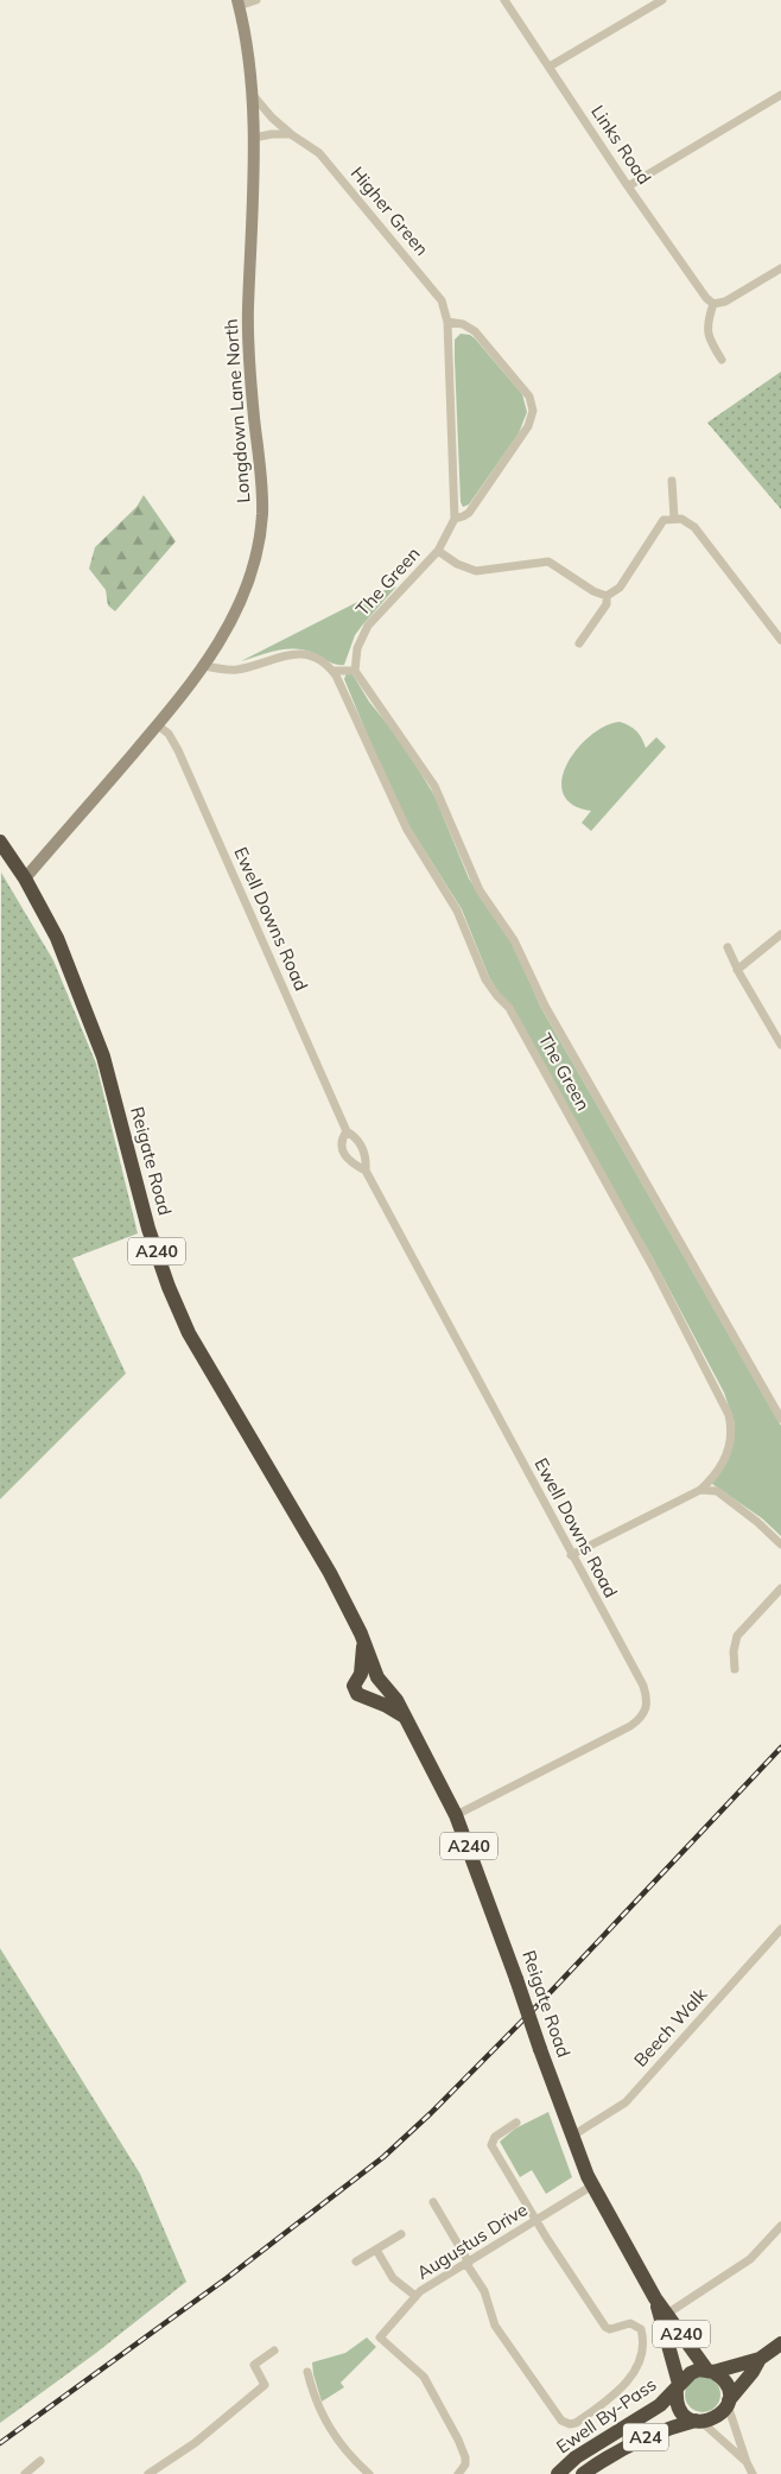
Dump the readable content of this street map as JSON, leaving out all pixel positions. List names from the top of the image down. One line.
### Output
{"streets":{"highway":["Reigate Road","A240","Ewell By-Pass","A24"],"street":["Links Road","Higher Green","Longdown Lane North","The Green","Ewell Downs Road","Beech Walk","Augustus Drive"]},"crossings":[["Higher Green","Longdown Lane North"],["Higher Green","The Green"],["Longdown Lane North","Ewell Downs Road"],["Longdown Lane North","Reigate Road"],["The Green","Ewell Downs Road"],["Ewell Downs Road","Reigate Road"],["Reigate Road","Beech Walk"],["Reigate Road","Augustus Drive"],["Reigate Road","Ewell By-Pass"]]}
